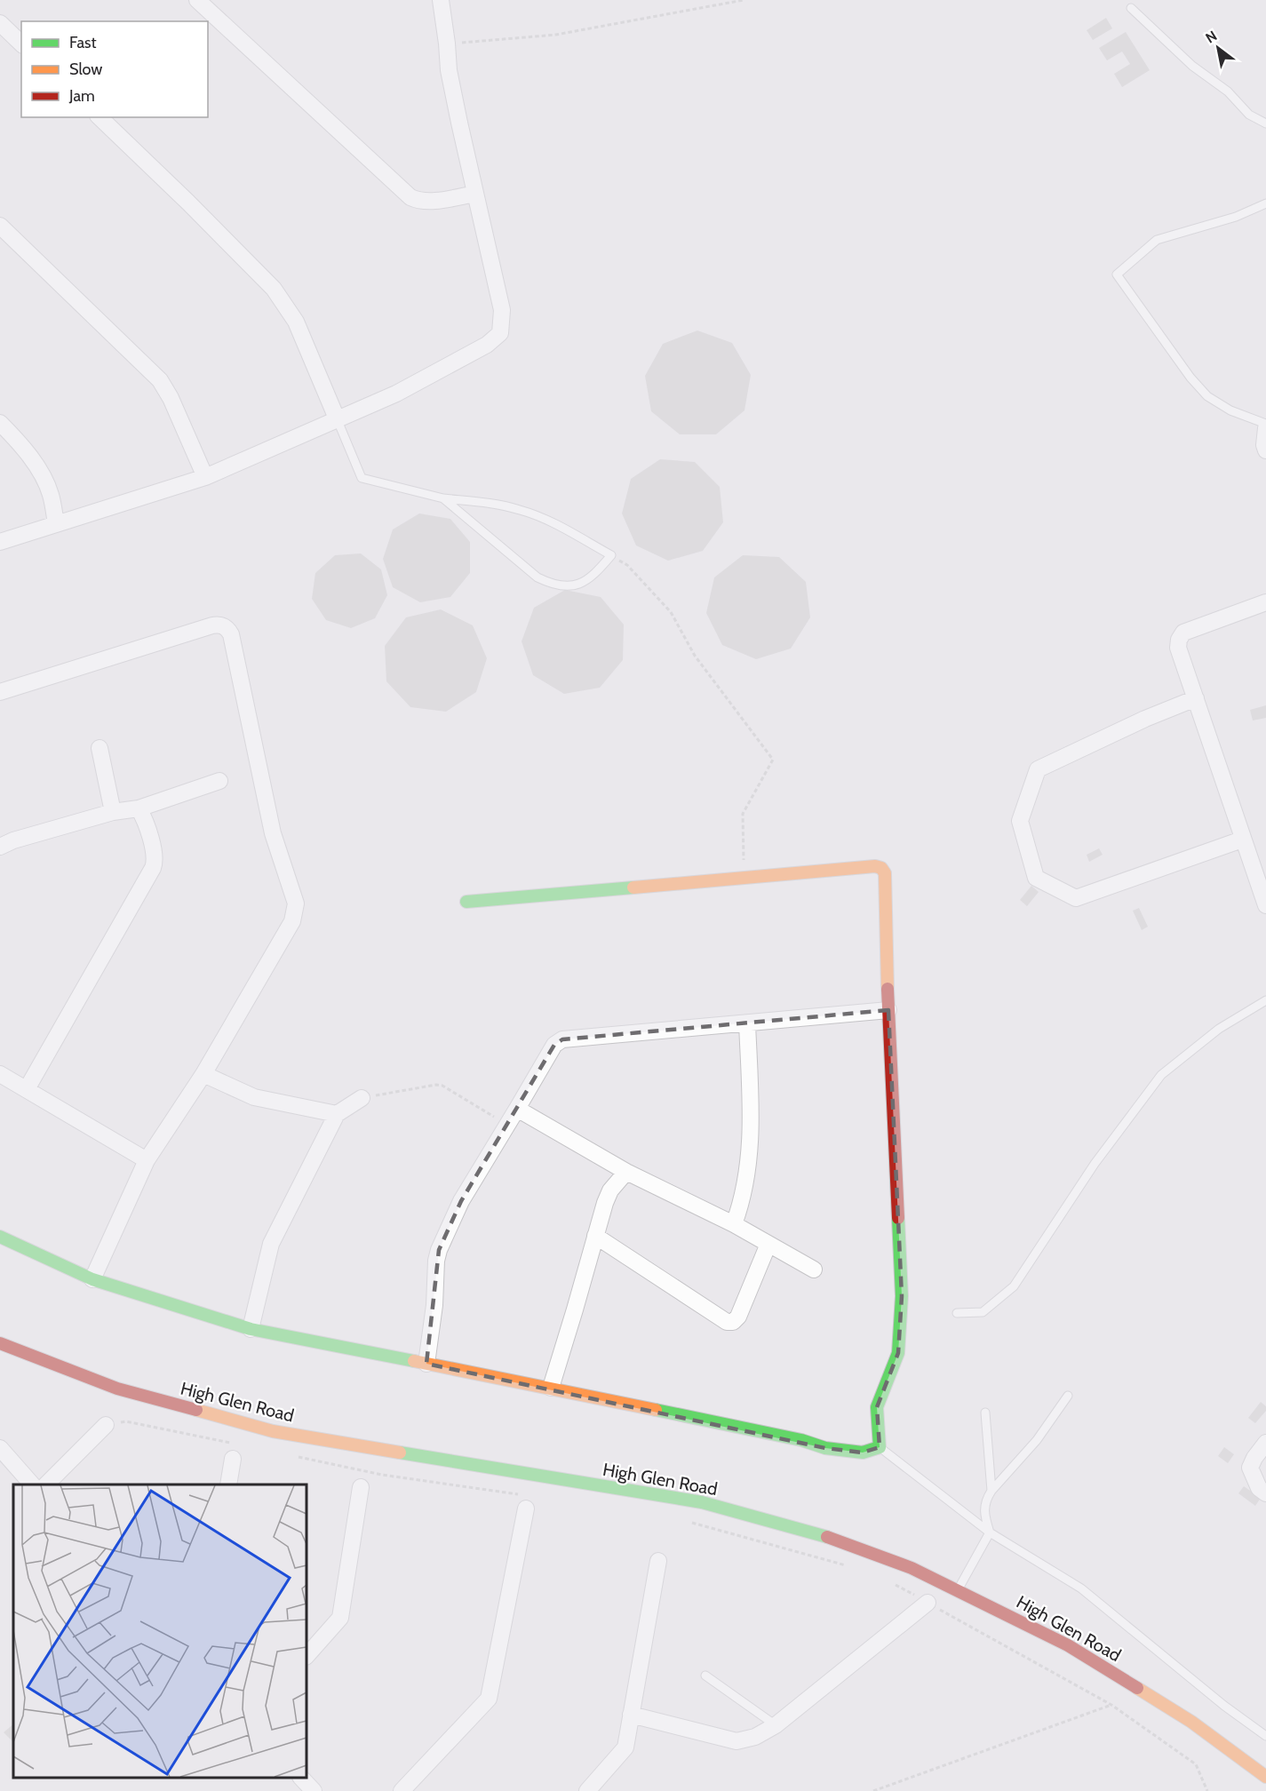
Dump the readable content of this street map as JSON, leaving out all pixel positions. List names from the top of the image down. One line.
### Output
{"streets":{"street":["High Glen Road"]},"legend":["Fast","Slow","Jam"],"north":"top left"}
